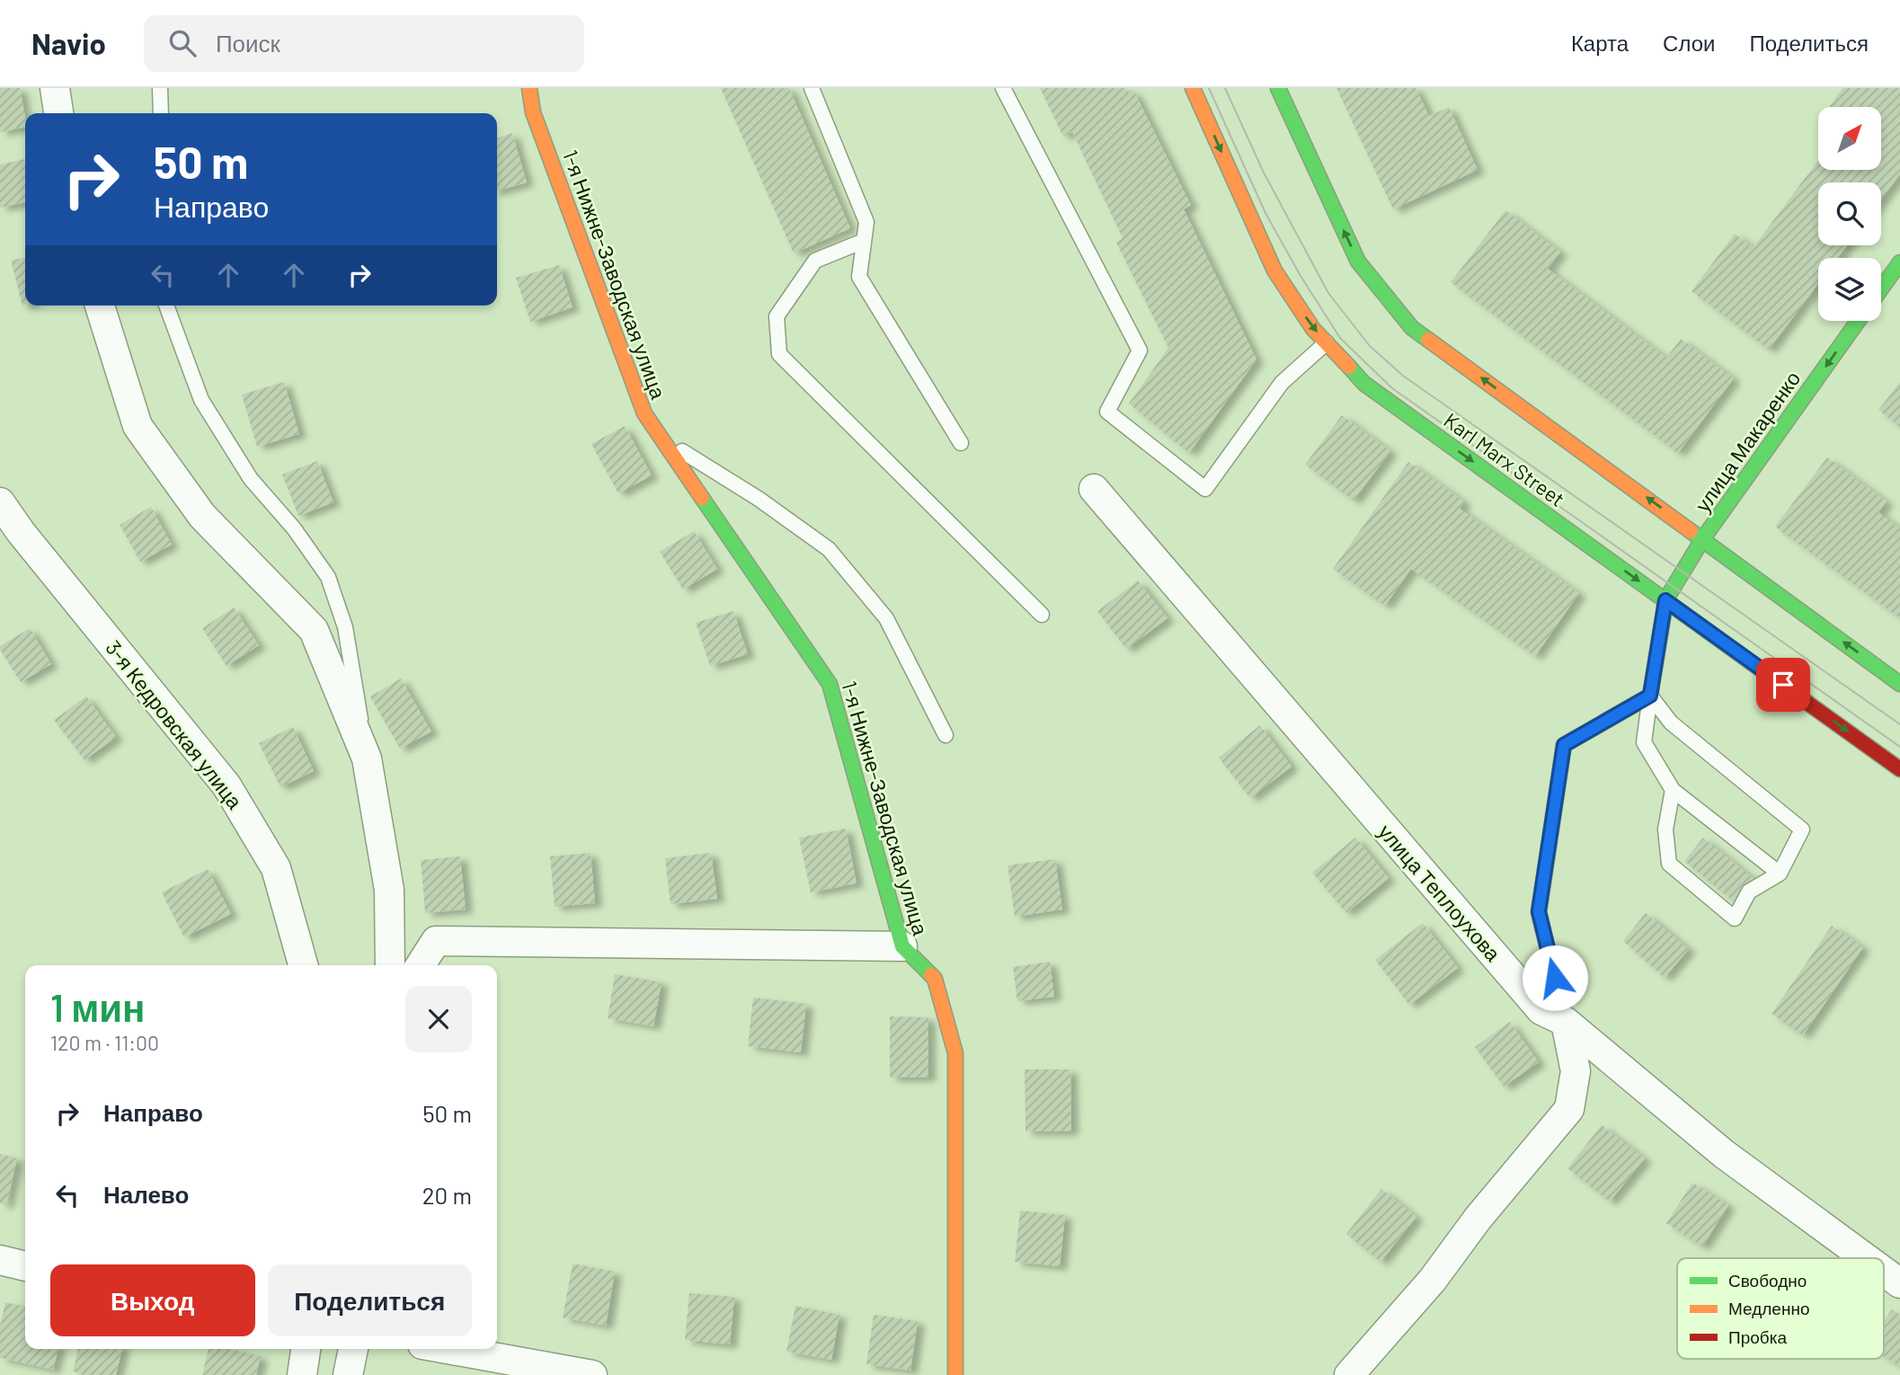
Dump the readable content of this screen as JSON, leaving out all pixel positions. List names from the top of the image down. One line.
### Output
{"streets":{"main road":["1-я Нижне-Заводская улица","улица Макаренко","Karl Marx Street"],"street":["3-я Кедровская улица","улица Теплоухова"]},"crossings":[["улица Макаренко","Karl Marx Street"]],"one_way":["улица Макаренко"],"legend":["Свободно","Медленно","Пробка"],"north":"top right","page":{"header":"Navio","search":"Поиск","nav":["Карта","Слои","Поделиться"],"turn":["50 m","Направо"],"heading":["1 мин","120 m · 11:00"],"list":[{"name":"Направо","value":"50 m"},{"name":"Налево","value":"20 m"}],"buttons":["Выход","Поделиться"]}}
